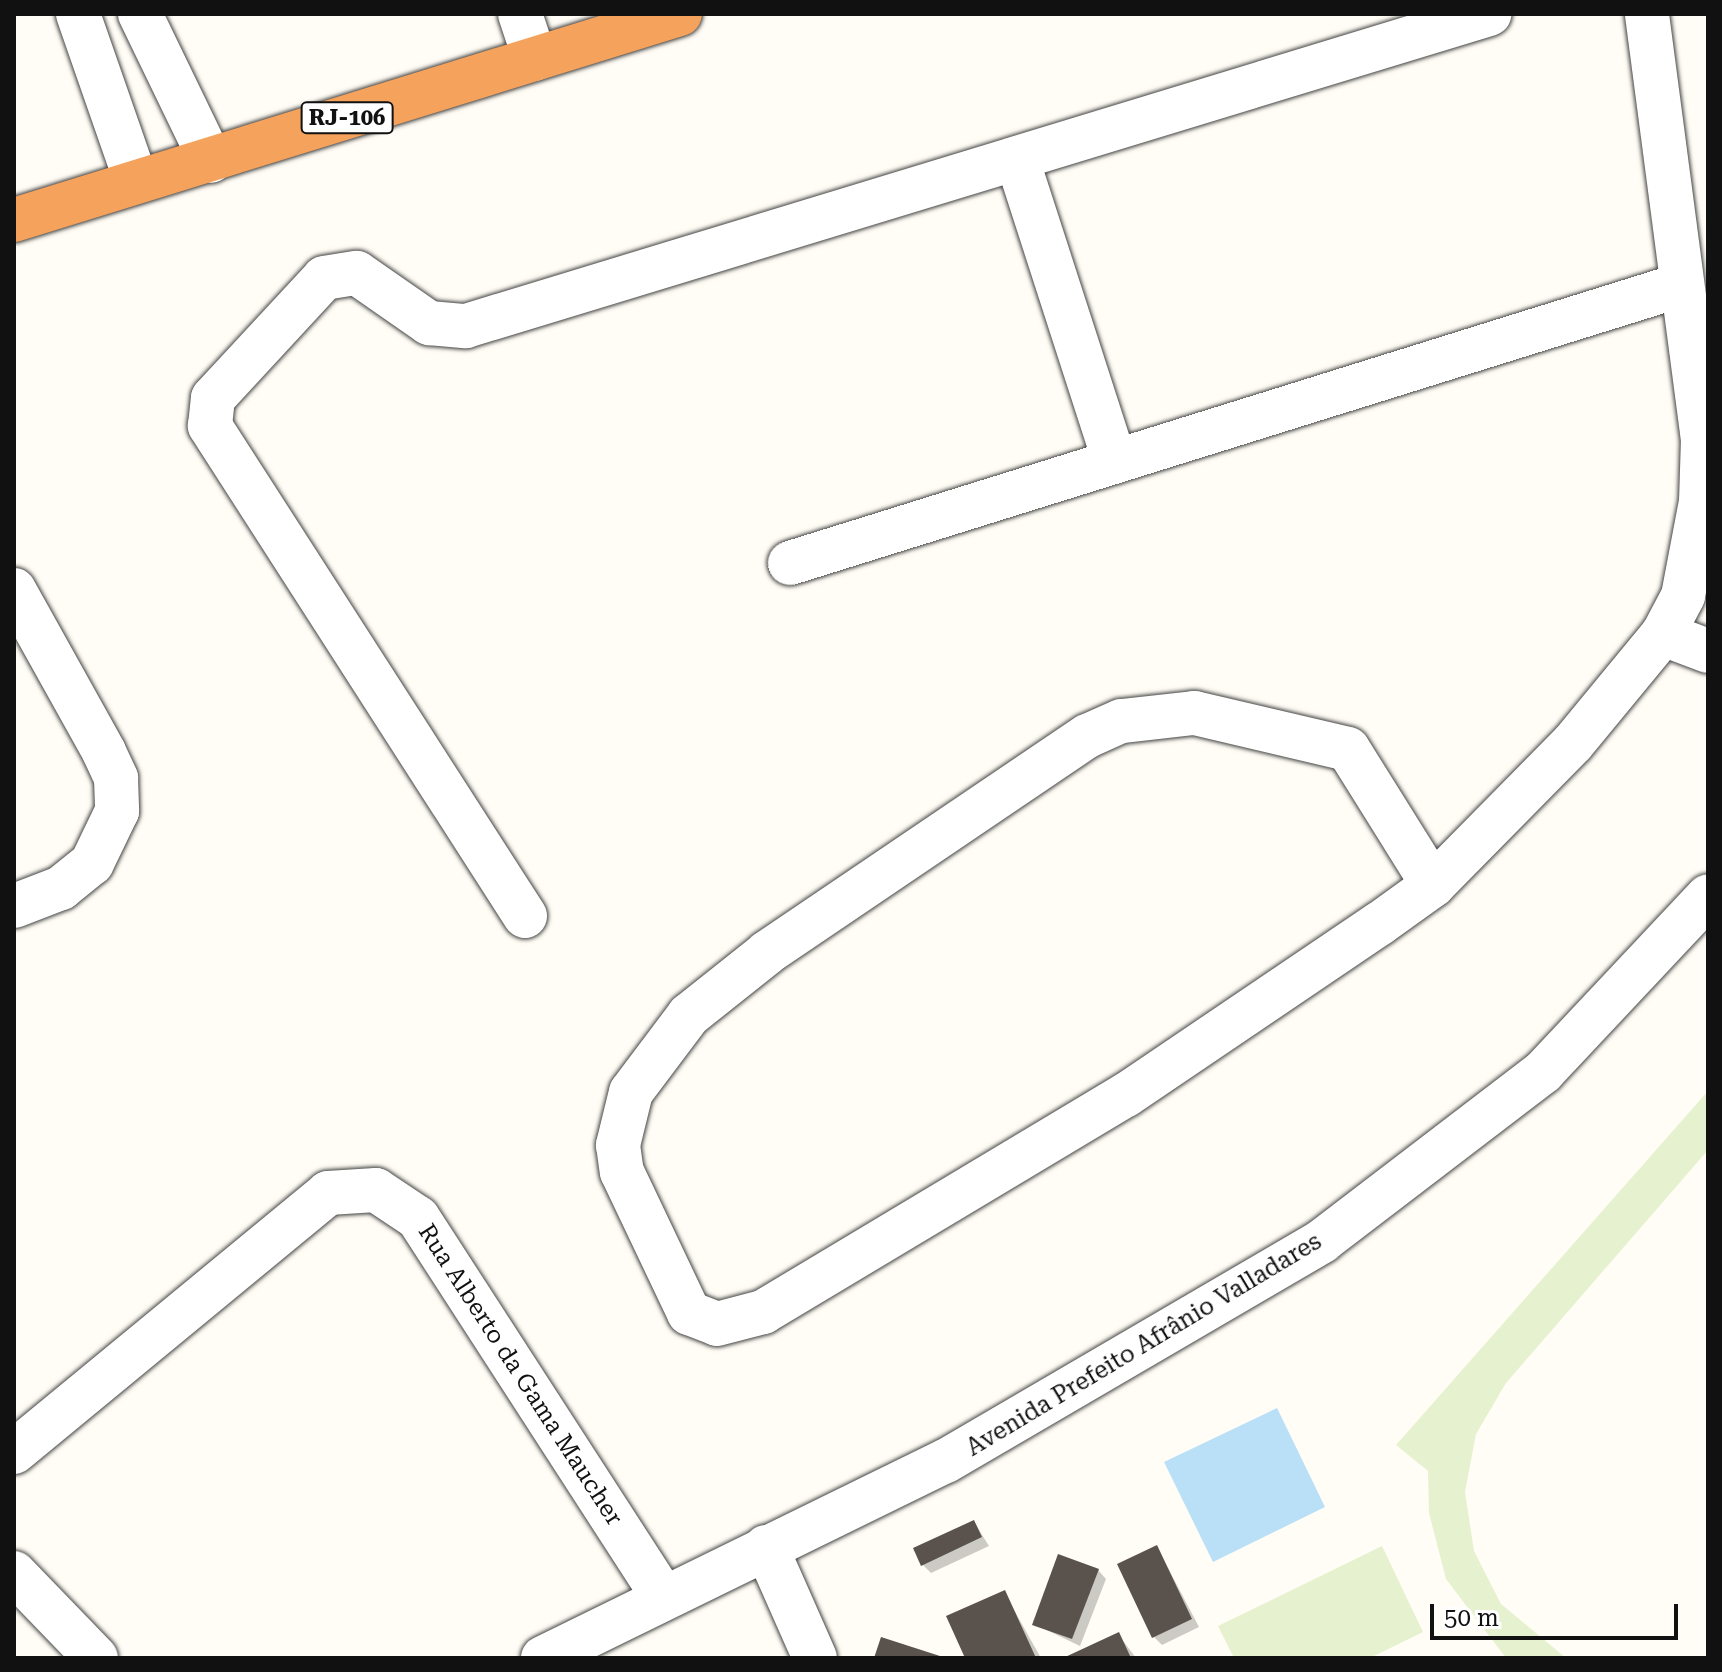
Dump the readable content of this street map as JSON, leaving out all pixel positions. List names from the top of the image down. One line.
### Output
{"streets":{"highway":["RJ-106"],"street":["Avenida Prefeito Afrânio Valladares","Rua Alberto da Gama Maucher"]},"crossings":[["Avenida Prefeito Afrânio Valladares","Rua Alberto da Gama Maucher"]],"scale_bar":"50 m"}
